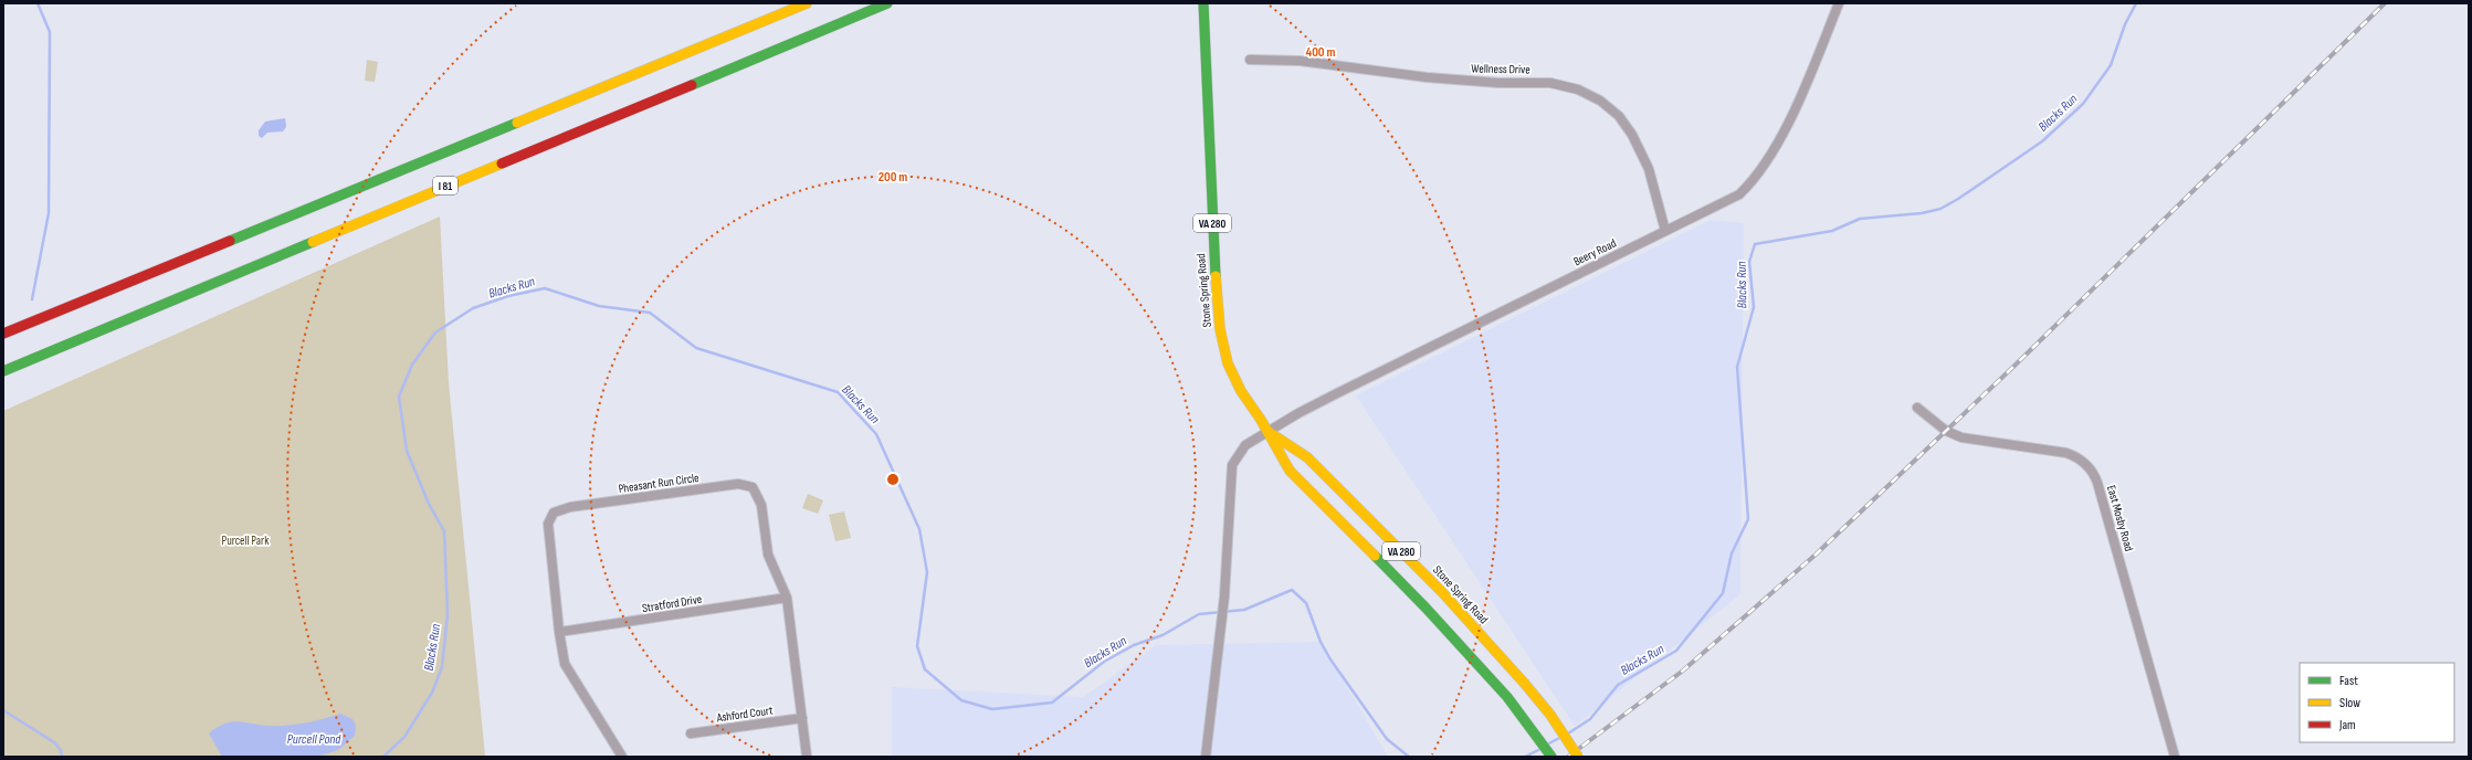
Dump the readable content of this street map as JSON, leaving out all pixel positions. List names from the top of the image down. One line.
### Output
{"streets":{"main road":["I 81","VA 280","Stone Spring Road"],"street":["Wellness Drive","Beery Road","Pheasant Run Circle","East Mosby Road","Stratford Drive","Ashford Court"]},"crossings":[["Wellness Drive","Beery Road"],["Beery Road","Stone Spring Road"],["Pheasant Run Circle","Stratford Drive"],["Pheasant Run Circle","Ashford Court"]],"water":["Blacks Run","Purcell Pond"],"parks":["Purcell Park"],"legend":["Fast","Slow","Jam"],"rings":["400 m","200 m"]}
